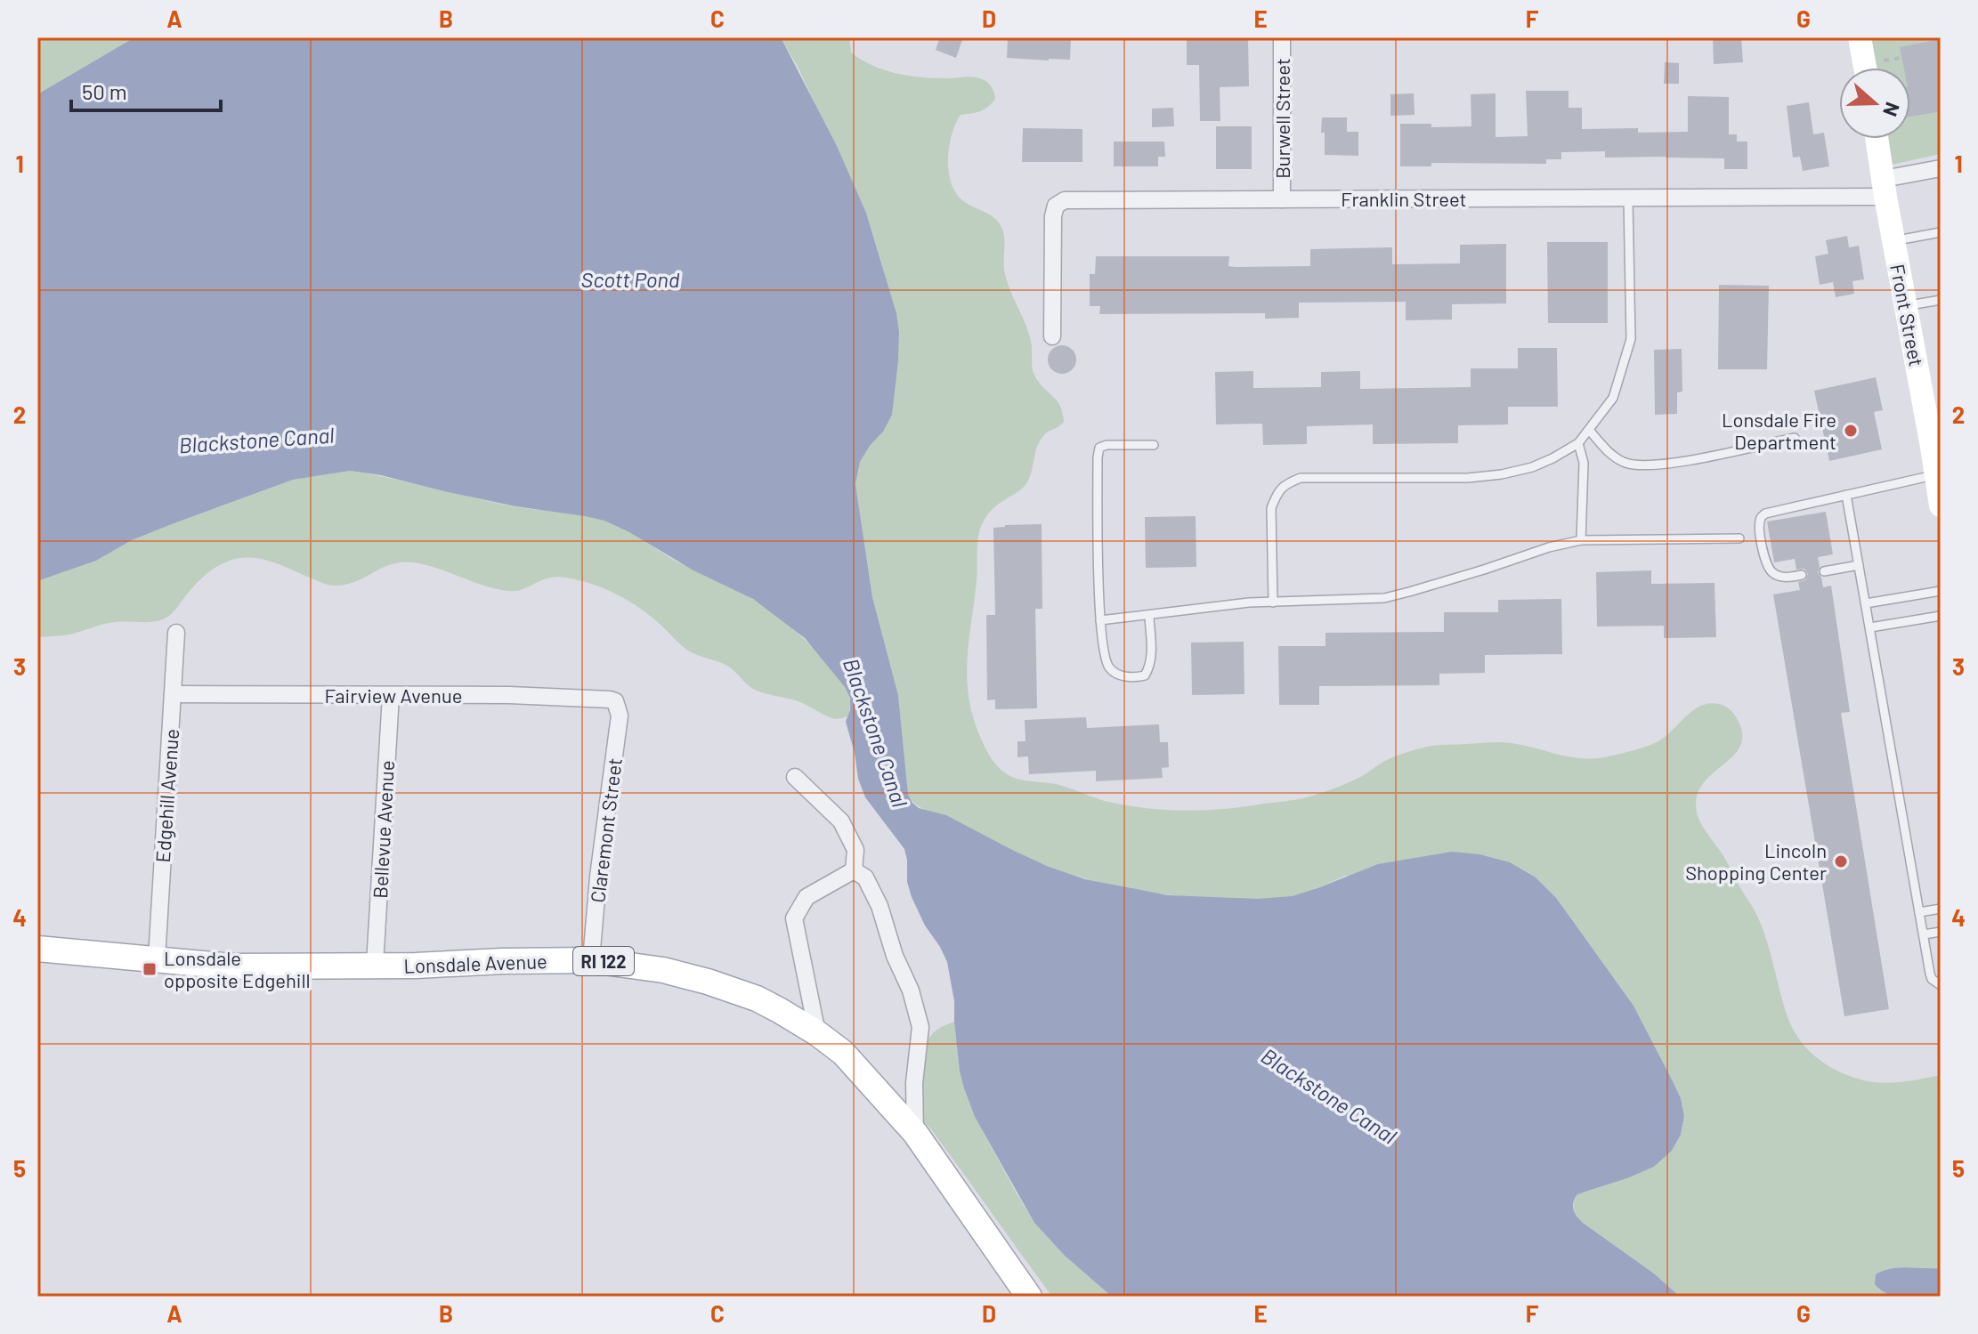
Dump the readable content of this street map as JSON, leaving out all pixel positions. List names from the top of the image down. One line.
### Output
{"streets":{"main road":["Front Street","RI 122","Lonsdale Avenue"],"street":["Burwell Street","Franklin Street","Fairview Avenue","Edgehill Avenue","Bellevue Avenue","Claremont Street"]},"crossings":[["Burwell Street","Franklin Street"],["Franklin Street","Front Street"],["Fairview Avenue","Edgehill Avenue"],["Fairview Avenue","Bellevue Avenue"],["Fairview Avenue","Claremont Street"],["Edgehill Avenue","Lonsdale Avenue"],["Bellevue Avenue","Lonsdale Avenue"],["Claremont Street","Lonsdale Avenue"]],"water":["Scott Pond","Blackstone Canal"],"places":{"other":["Lonsdale Fire Department","Lincoln Shopping Center"],"transit":["Lonsdale opposite Edgehill"]},"scale_bar":"50 m","north":"right","grid":{"columns":["A","B","C","D","E","F","G"],"rows":["1","2","3","4","5"]}}
